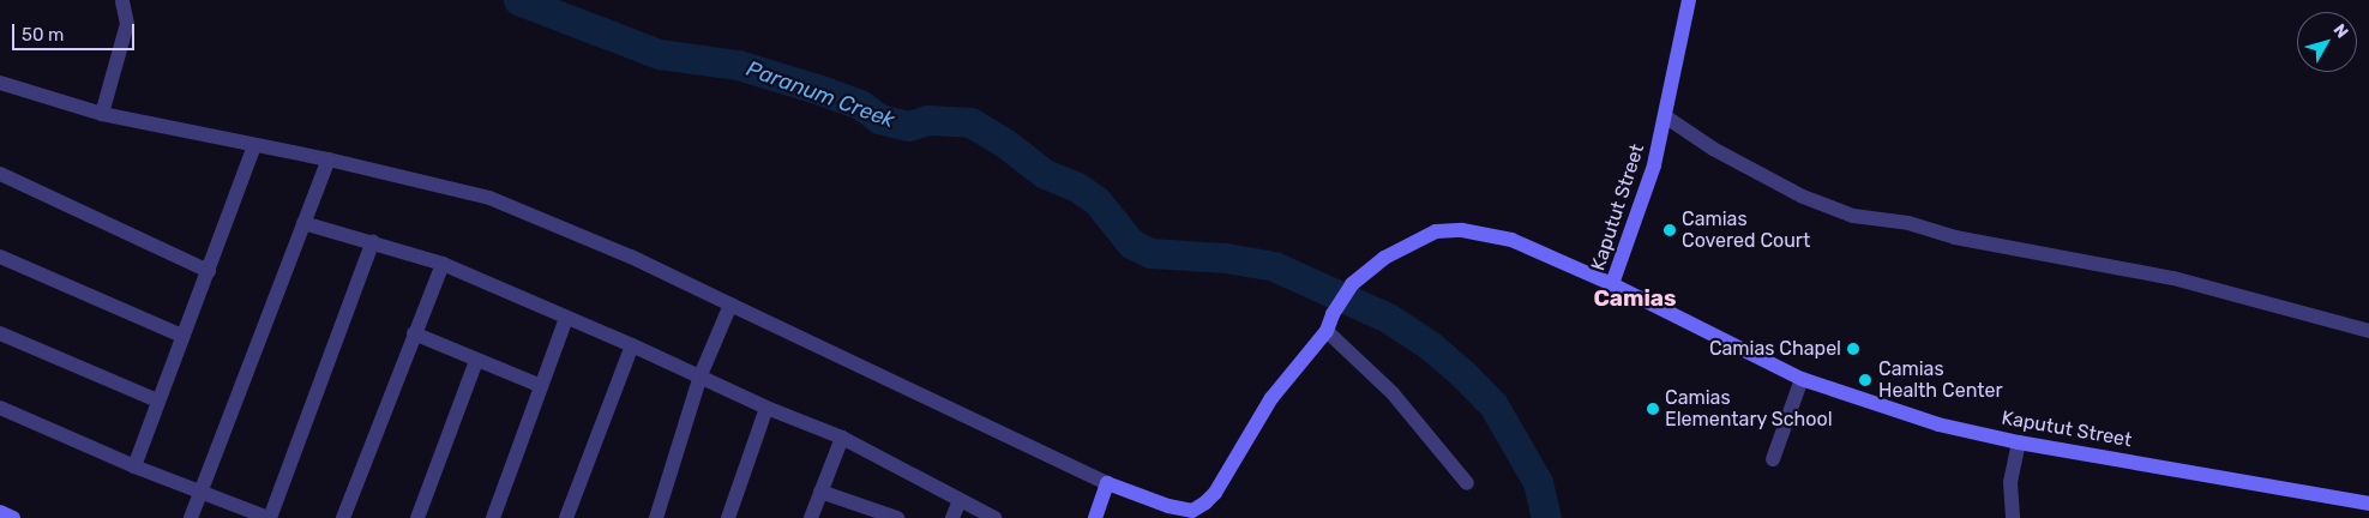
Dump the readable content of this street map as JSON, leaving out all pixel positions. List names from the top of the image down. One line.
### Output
{"streets":{"street":["Kaputut Street"]},"districts":["Camias"],"water":["Paranum Creek"],"places":["Camias Covered Court","Camias Chapel","Camias Health Center","Camias Elementary School"],"scale_bar":"50 m","north":"top right"}
